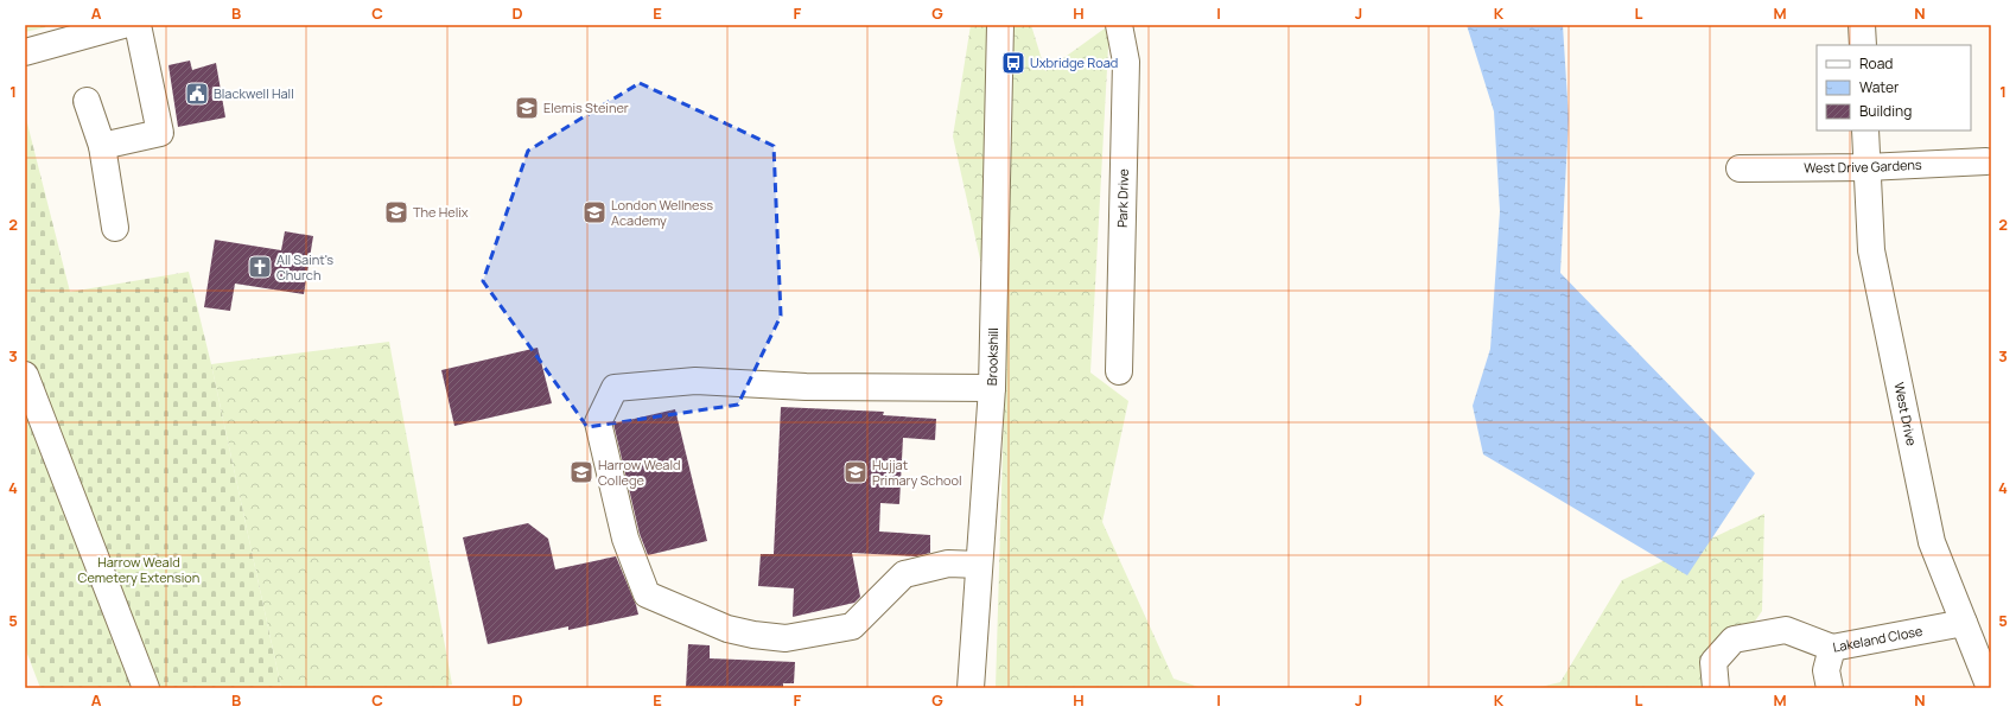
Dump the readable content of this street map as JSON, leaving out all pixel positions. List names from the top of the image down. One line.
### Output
{"streets":{"street":["West Drive Gardens","Park Drive","Brookshill","West Drive","Lakeland Close"]},"crossings":[["West Drive Gardens","West Drive"],["West Drive","Lakeland Close"]],"parks":["Harrow Weald Cemetery Extension"],"places":{"bus stop":["Uxbridge Road"],"public building":["Blackwell Hall"],"school or university":["Elemis Steiner","The Helix","London Wellness Academy","Harrow Weald College","Hujjat Primary School"],"church":["All Saint's Church"]},"legend":["Road","Water","Building"],"grid":{"columns":["A","B","C","D","E","F","G","H","I","J","K","L","M","N"],"rows":["1","2","3","4","5"]}}
